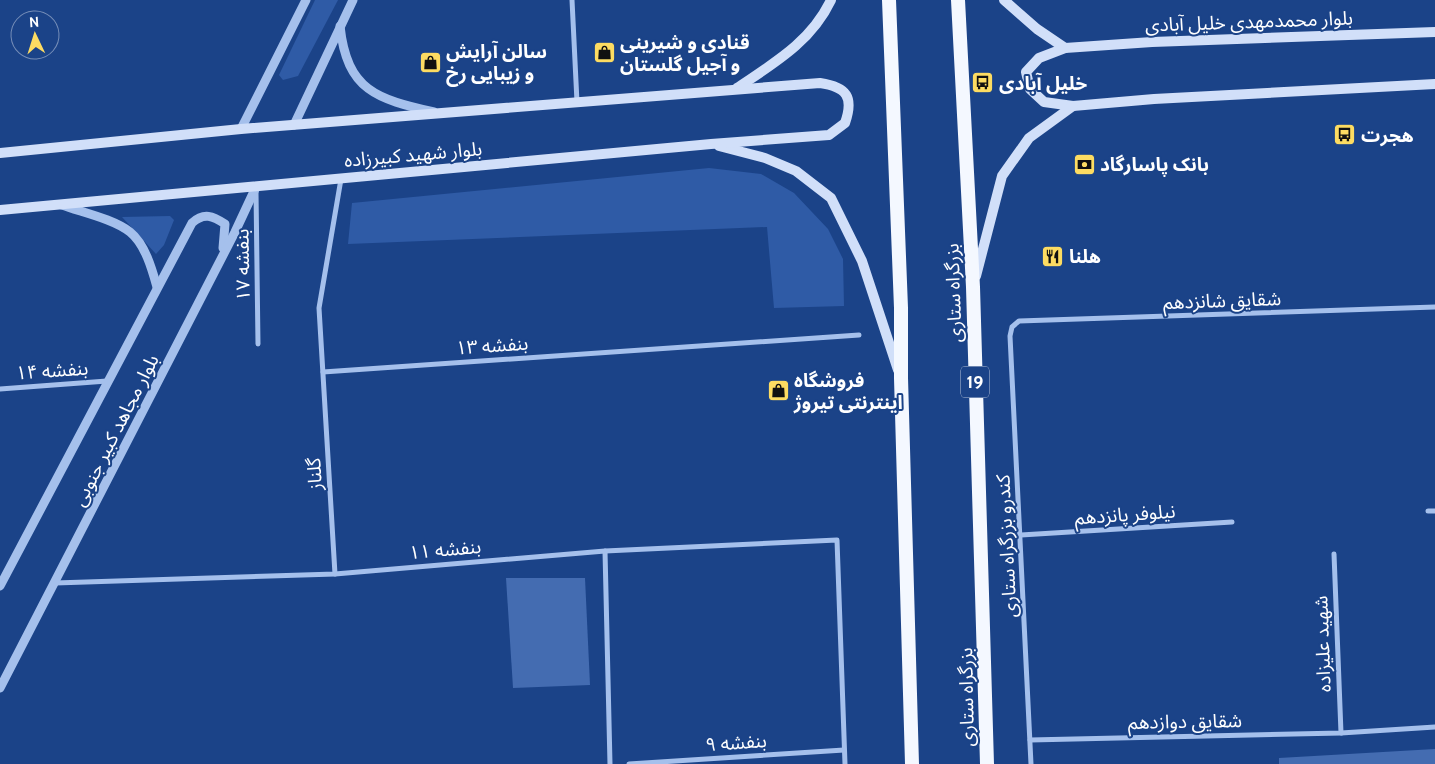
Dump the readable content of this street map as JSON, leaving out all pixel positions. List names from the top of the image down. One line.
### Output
{"streets":{"highway":["بزرگراه ستاری","19"],"main road":["بلوار محمدمهدی خلیل آبادی","بلوار شهید کبیرزاده"],"street":["بنفشه ۱۷","شقایق شانزدهم","بنفشه ۱۳","بنفشه ۱۴","بلوار مجاهد کبیر جنوبی","گلناز","نیلوفر پانزدهم","کندرو بزرگراه ستاری","بنفشه ۱۱","شهید علیزاده","شقایق دوازدهم","بنفشه ۹"]},"crossings":[["بلوار شهید کبیرزاده","بنفشه ۱۷"],["بلوار شهید کبیرزاده","بلوار مجاهد کبیر جنوبی"],["بنفشه ۱۷","بلوار مجاهد کبیر جنوبی"],["شقایق شانزدهم","کندرو بزرگراه ستاری"],["بنفشه ۱۳","گلناز"],["بنفشه ۱۴","بلوار مجاهد کبیر جنوبی"],["بلوار مجاهد کبیر جنوبی","بنفشه ۱۱"],["گلناز","بنفشه ۱۱"],["نیلوفر پانزدهم","کندرو بزرگراه ستاری"],["کندرو بزرگراه ستاری","شقایق دوازدهم"],["بنفشه ۱۱","بنفشه ۹"],["شهید علیزاده","شقایق دوازدهم"]],"places":{"shop":["قنادی و شیرینی و آجیل گلستان","سالن آرایش و زیبایی رخ","فروشگاه اینترنتی تیروژ"],"bus stop":["خلیل آبادی","هجرت"],"bank":["بانک پاسارگاد"],"restaurant":["هلنا"]},"north":"top"}
